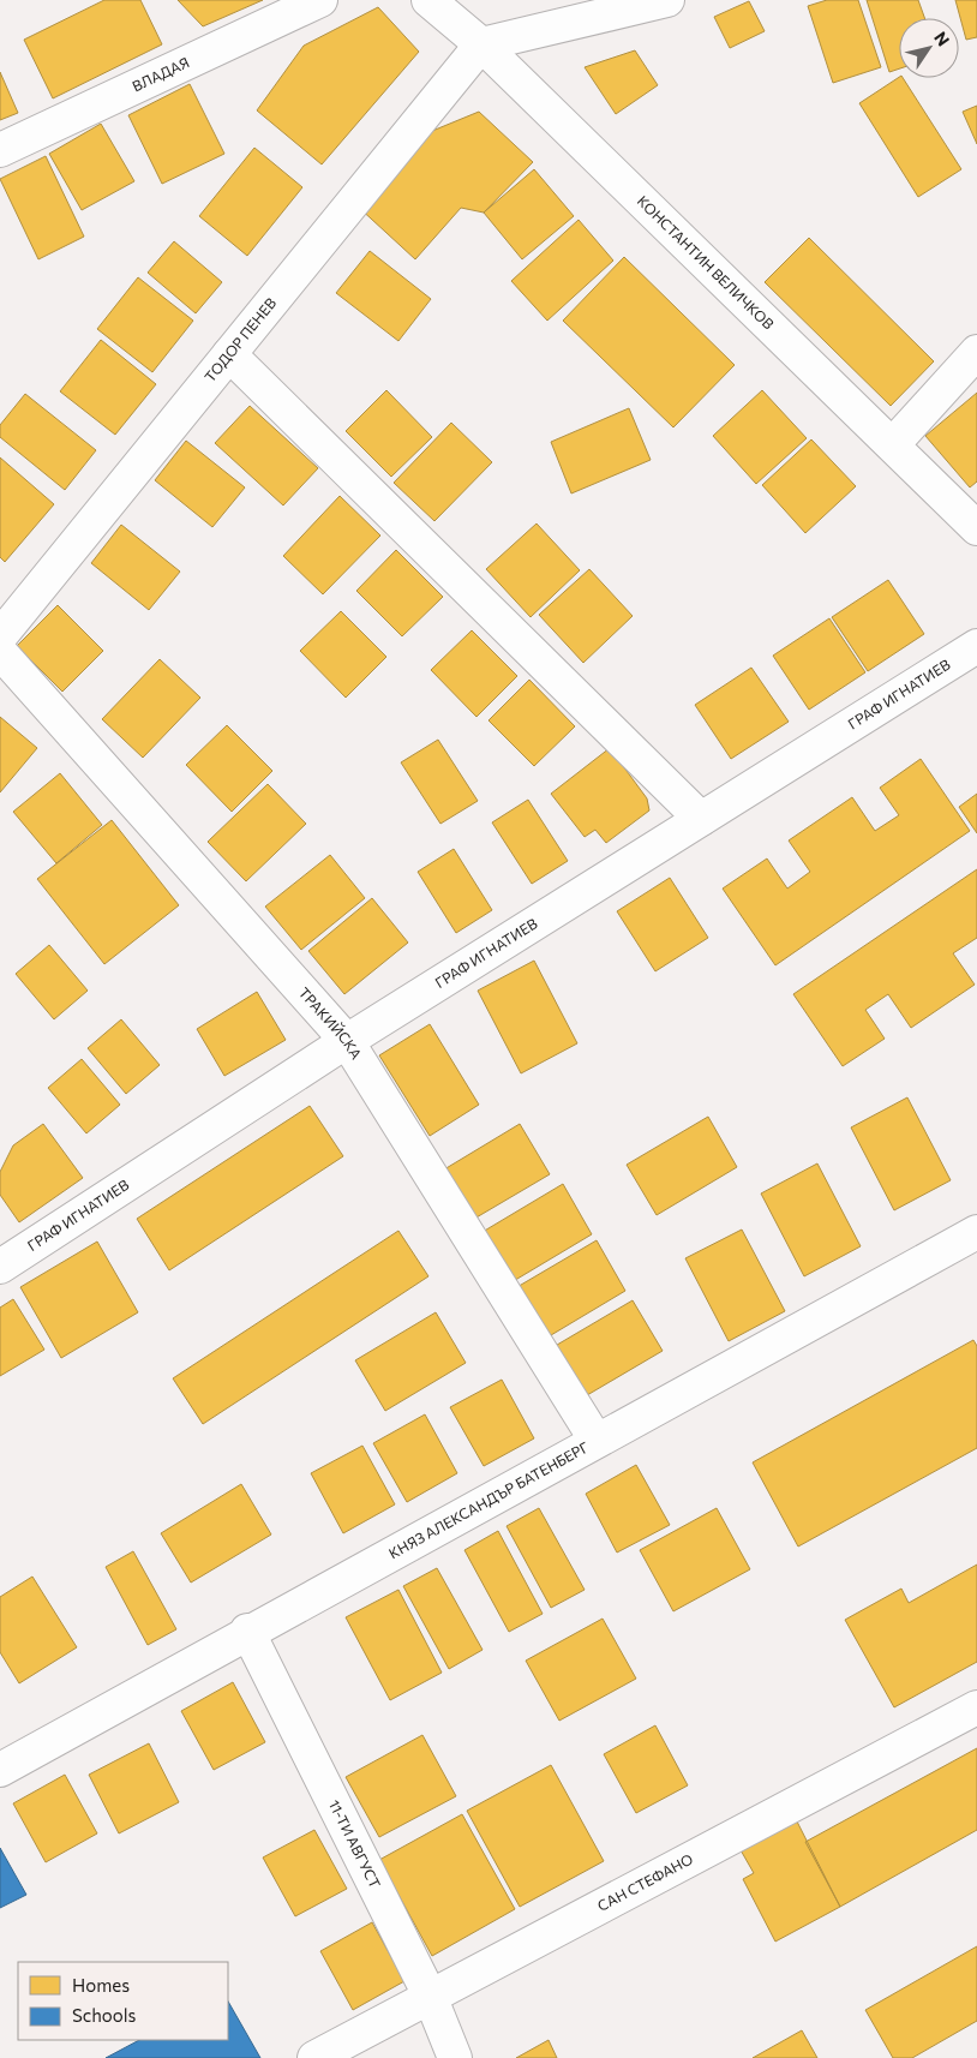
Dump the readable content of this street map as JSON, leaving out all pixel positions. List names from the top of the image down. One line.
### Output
{"streets":{"street":["ВЛАДАЯ","КОНСТАНТИН ВЕЛИЧКОВ","ТОДОР ПЕНЕВ","ГРАФ ИГНАТИЕВ","ТРАКИЙСКА","КНЯЗ АЛЕКСАНДЪР БАТЕНБЕРГ","11-ТИ АВГУСТ","САН СТЕФАНО"]},"crossings":[["КОНСТАНТИН ВЕЛИЧКОВ","ТОДОР ПЕНЕВ"],["ГРАФ ИГНАТИЕВ","ТРАКИЙСКА"],["ТРАКИЙСКА","КНЯЗ АЛЕКСАНДЪР БАТЕНБЕРГ"],["КНЯЗ АЛЕКСАНДЪР БАТЕНБЕРГ","11-ТИ АВГУСТ"],["11-ТИ АВГУСТ","САН СТЕФАНО"]],"legend":["Homes","Schools"],"north":"top right"}
